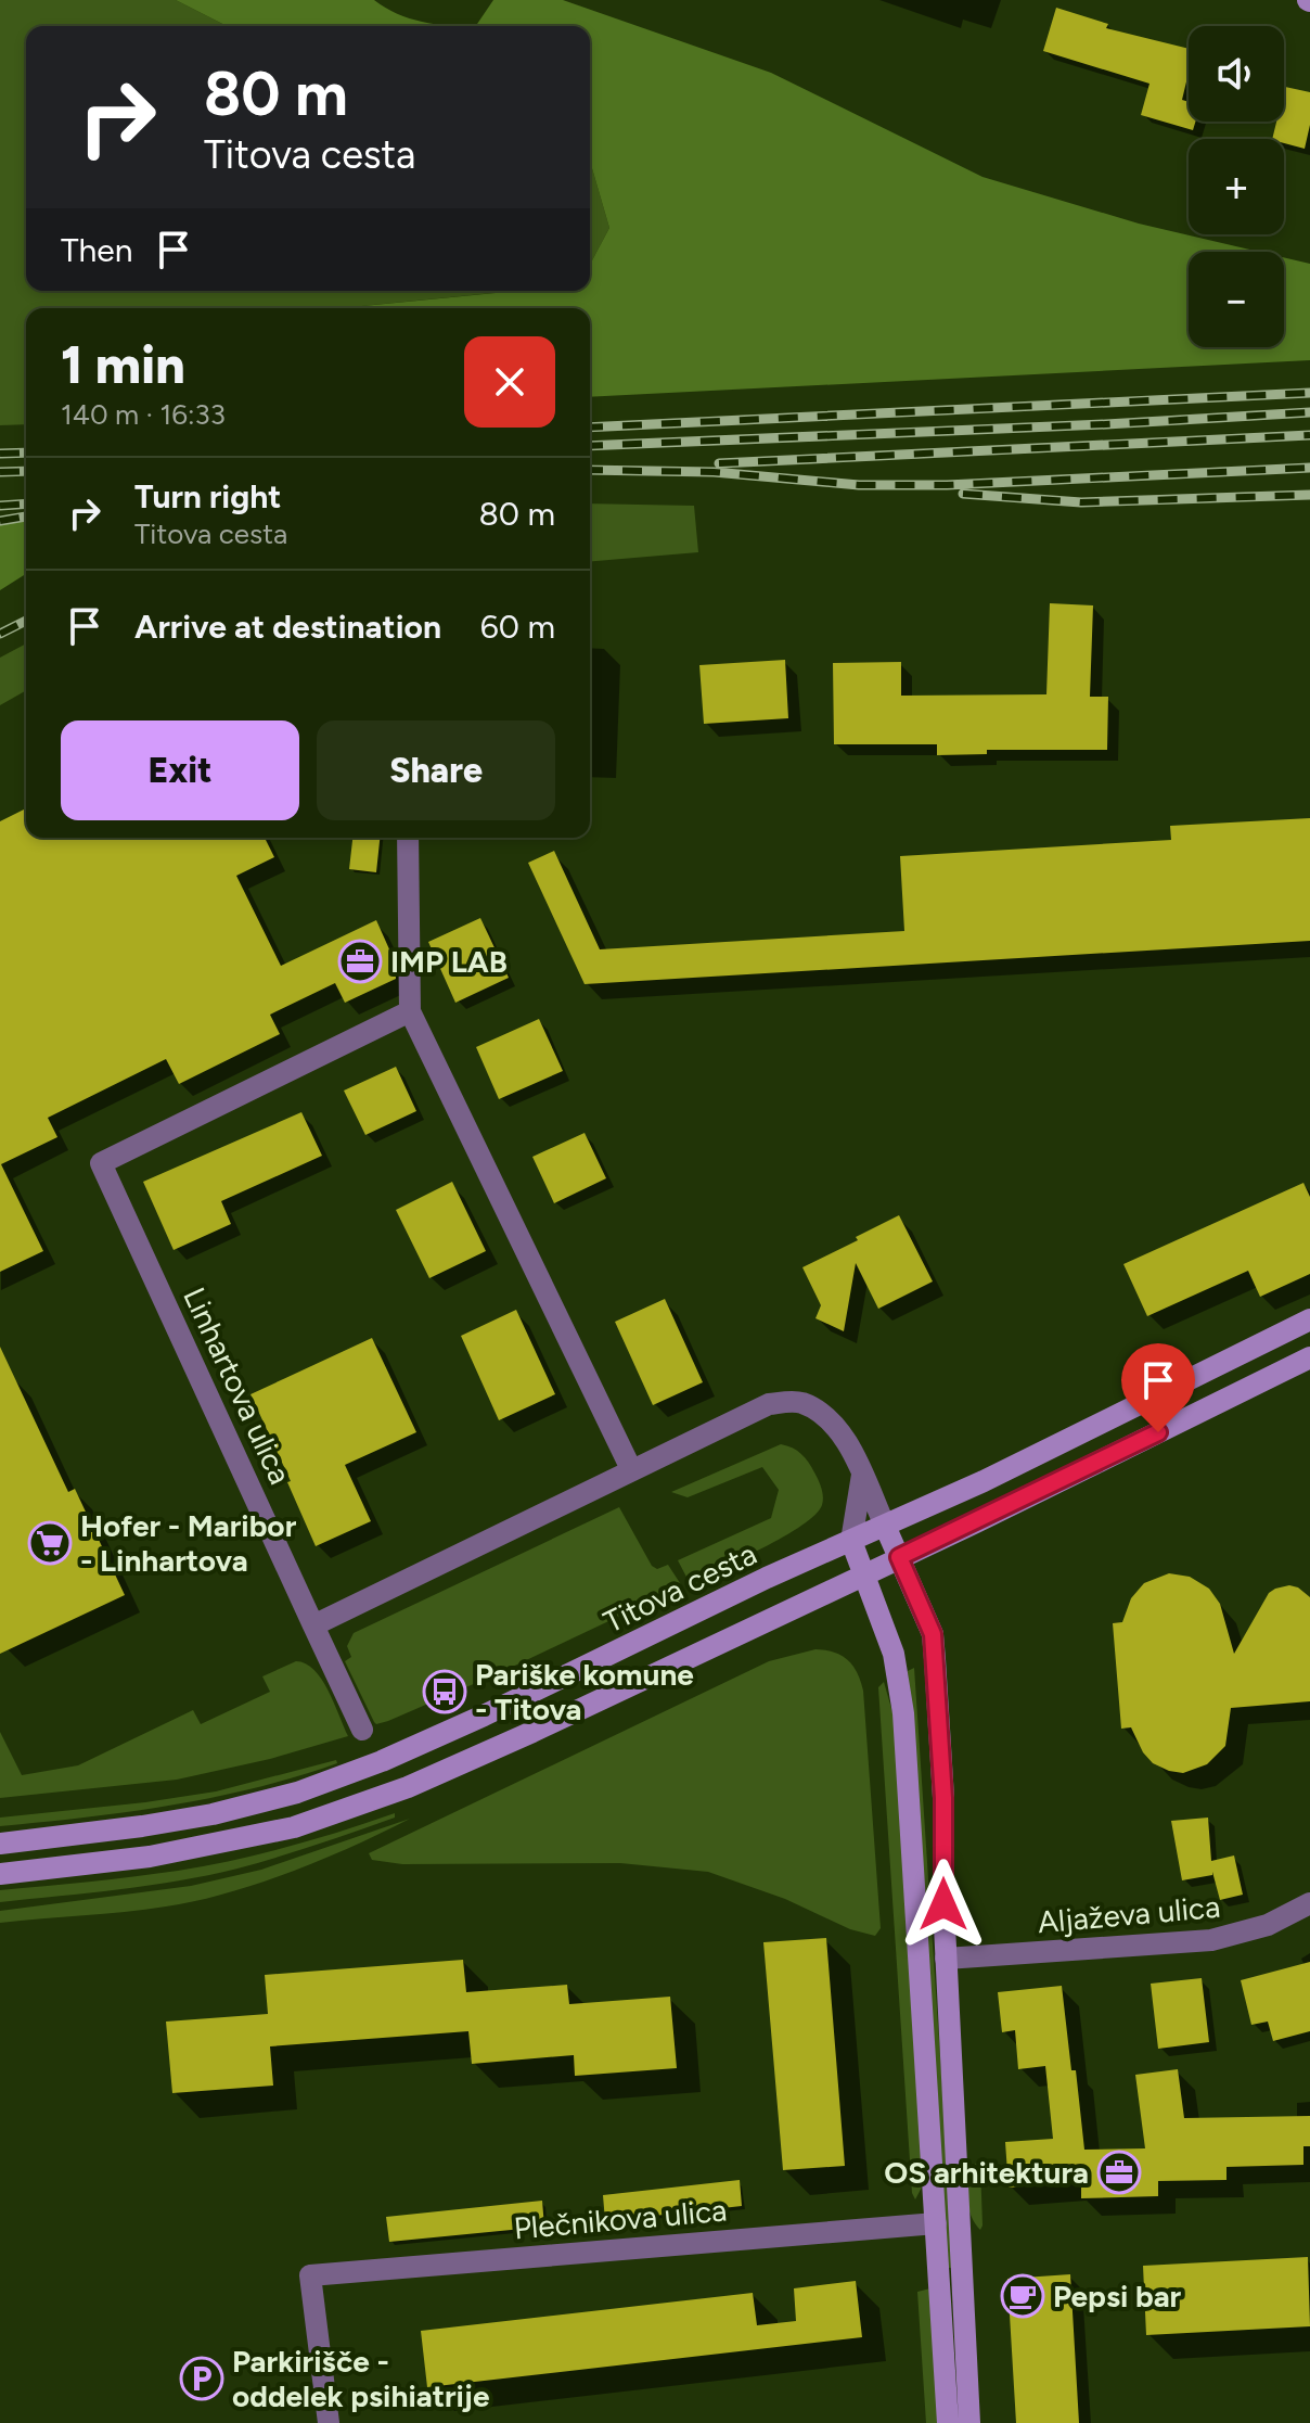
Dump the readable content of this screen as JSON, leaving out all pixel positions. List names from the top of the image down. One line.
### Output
{"streets":{"main road":["Titova cesta"],"street":["Linhartova ulica","Aljaževa ulica","Plečnikova ulica"]},"places":{"office":["IMP LAB","OS arhitektura"],"supermarket":["Hofer - Maribor - Linhartova"],"bus stop":["Pariške komune - Titova"],"cafe":["Pepsi bar"],"parking":["Parkirišče - oddelek psihiatrije"]},"page":{"map_buttons":["+","−"],"turn":["80 m","Titova cesta"],"then":"Then","heading":["1 min","140 m · 16:33"],"list":[{"name":"Turn right","note":"Titova cesta","value":"80 m"},{"name":"Arrive at destination","value":"60 m"}],"buttons":["Exit","Share"]}}
